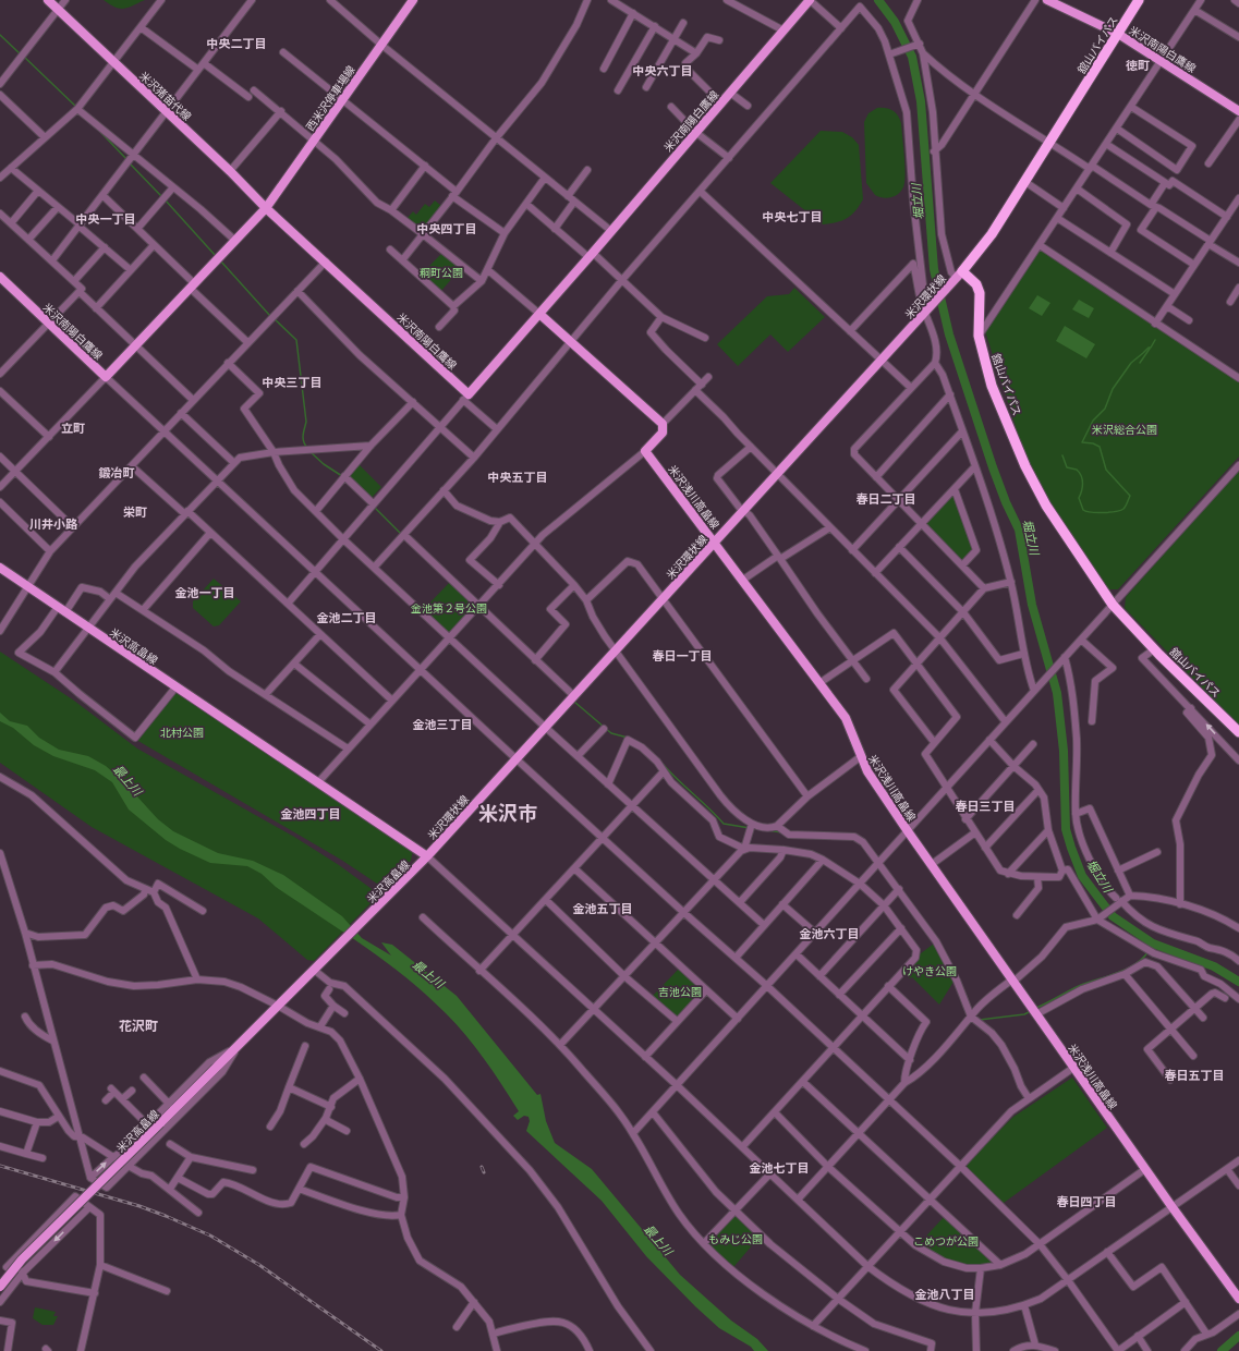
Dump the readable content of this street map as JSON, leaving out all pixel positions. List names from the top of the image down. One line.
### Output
{"streets":{"highway":["舘山バイパス"],"main road":["米沢南陽白鷹線","米沢猪苗代線","西米沢停車場線","米沢環状線","米沢浅川高畠線","米沢高畠線"]},"crossings":[["舘山バイパス","米沢南陽白鷹線"],["舘山バイパス","米沢環状線"],["米沢南陽白鷹線","米沢猪苗代線"],["米沢南陽白鷹線","西米沢停車場線"],["米沢猪苗代線","西米沢停車場線"],["米沢環状線","米沢浅川高畠線"],["米沢環状線","米沢高畠線"]],"districts":["中央二丁目","徳町","中央六丁目","中央七丁目","中央一丁目","中央四丁目","中央三丁目","立町","鍛冶町","中央五丁目","春日二丁目","栄町","川井小路","金池一丁目","金池二丁目","春日一丁目","金池三丁目","春日三丁目","金池四丁目","米沢市","金池五丁目","金池六丁目","花沢町","春日五丁目","金池七丁目","春日四丁目","金池八丁目"],"water":["堀立川","最上川"],"parks":["粡町公園","米沢総合公園","金池第２号公園","北村公園","けやき公園","吉池公園","もみじ公園","こめつが公園"]}
